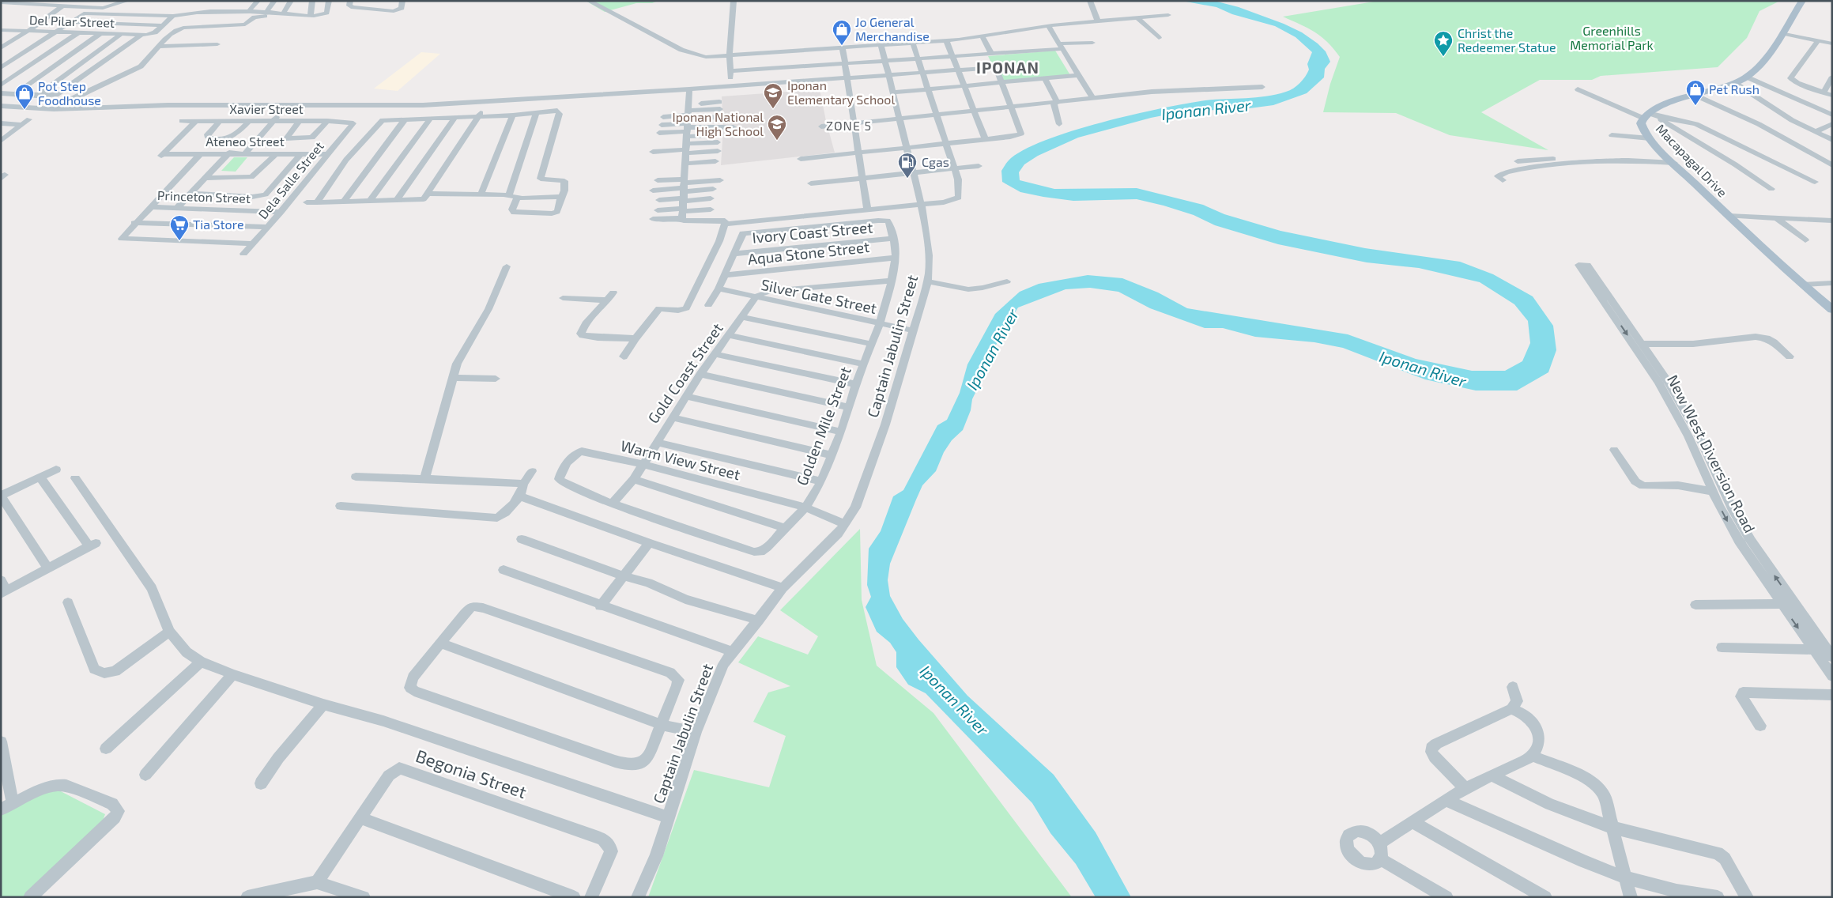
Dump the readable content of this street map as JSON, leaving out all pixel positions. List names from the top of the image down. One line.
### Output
{"streets":{"main road":["Macapagal Drive"],"street":["Del Pilar Street","Xavier Street","Ateneo Street","Dela Salle Street","Princeton Street","Ivory Coast Street","Aqua Stone Street","Silver Gate Street","Captain Jabulin Street","Gold Coast Street","Golden Mile Street","New West Diversion Road","Warm View Street","Begonia Street"]},"crossings":[["Xavier Street","Ateneo Street"],["Xavier Street","Dela Salle Street"],["Ateneo Street","Dela Salle Street"],["Dela Salle Street","Princeton Street"],["Ivory Coast Street","Golden Mile Street"],["Aqua Stone Street","Golden Mile Street"],["Silver Gate Street","Captain Jabulin Street"],["Silver Gate Street","Gold Coast Street"],["Silver Gate Street","Golden Mile Street"],["Captain Jabulin Street","Warm View Street"],["Gold Coast Street","Golden Mile Street"],["Gold Coast Street","Warm View Street"],["Golden Mile Street","Warm View Street"]],"districts":["IPONAN","ZONE 5"],"water":["Iponan River"],"parks":["Greenhills Memorial Park"],"places":{"shop":["Jo General Merchandise","Pet Rush","Pot Step Foodhouse"],"place":["Christ the Redeemer Statue"],"school or university":["Iponan Elementary School","Iponan National High School"],"fuel station":["Cgas"],"supermarket":["Tia Store"]}}
